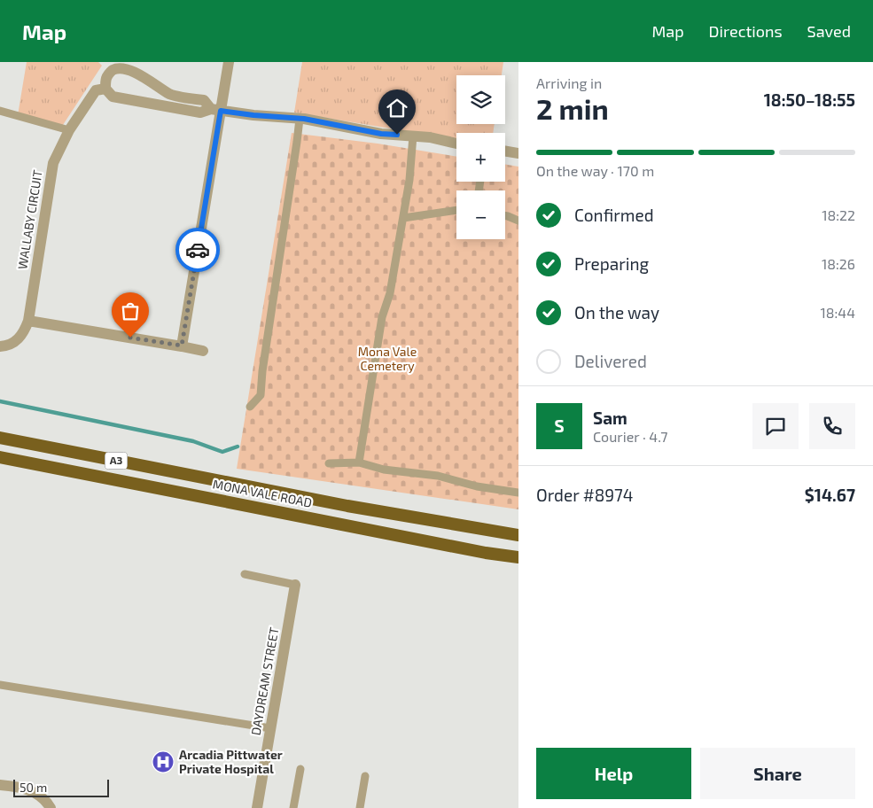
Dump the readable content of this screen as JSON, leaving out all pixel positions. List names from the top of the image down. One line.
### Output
{"streets":{"highway":["A3","MONA VALE ROAD"],"street":["WALLABY CIRCUIT","DAYDREAM STREET"]},"parks":["Mona Vale Cemetery"],"places":{"hospital":["Arcadia Pittwater Private Hospital"]},"scale_bar":"50 m","page":{"header":"Map","nav":["Map","Directions","Saved"],"heading":["2 min","Arriving in","18:50–18:55"],"panel":["Sam","Courier · 4.7","Order #8974","$14.67"],"map_buttons":["+","−"],"bar":"On the way · 170 m","list":[["Confirmed","18:22"],["Preparing","18:26"],["On the way","18:44"],"Delivered"],"round":"S","buttons":["Help","Share"],"scale":"50 m"}}
